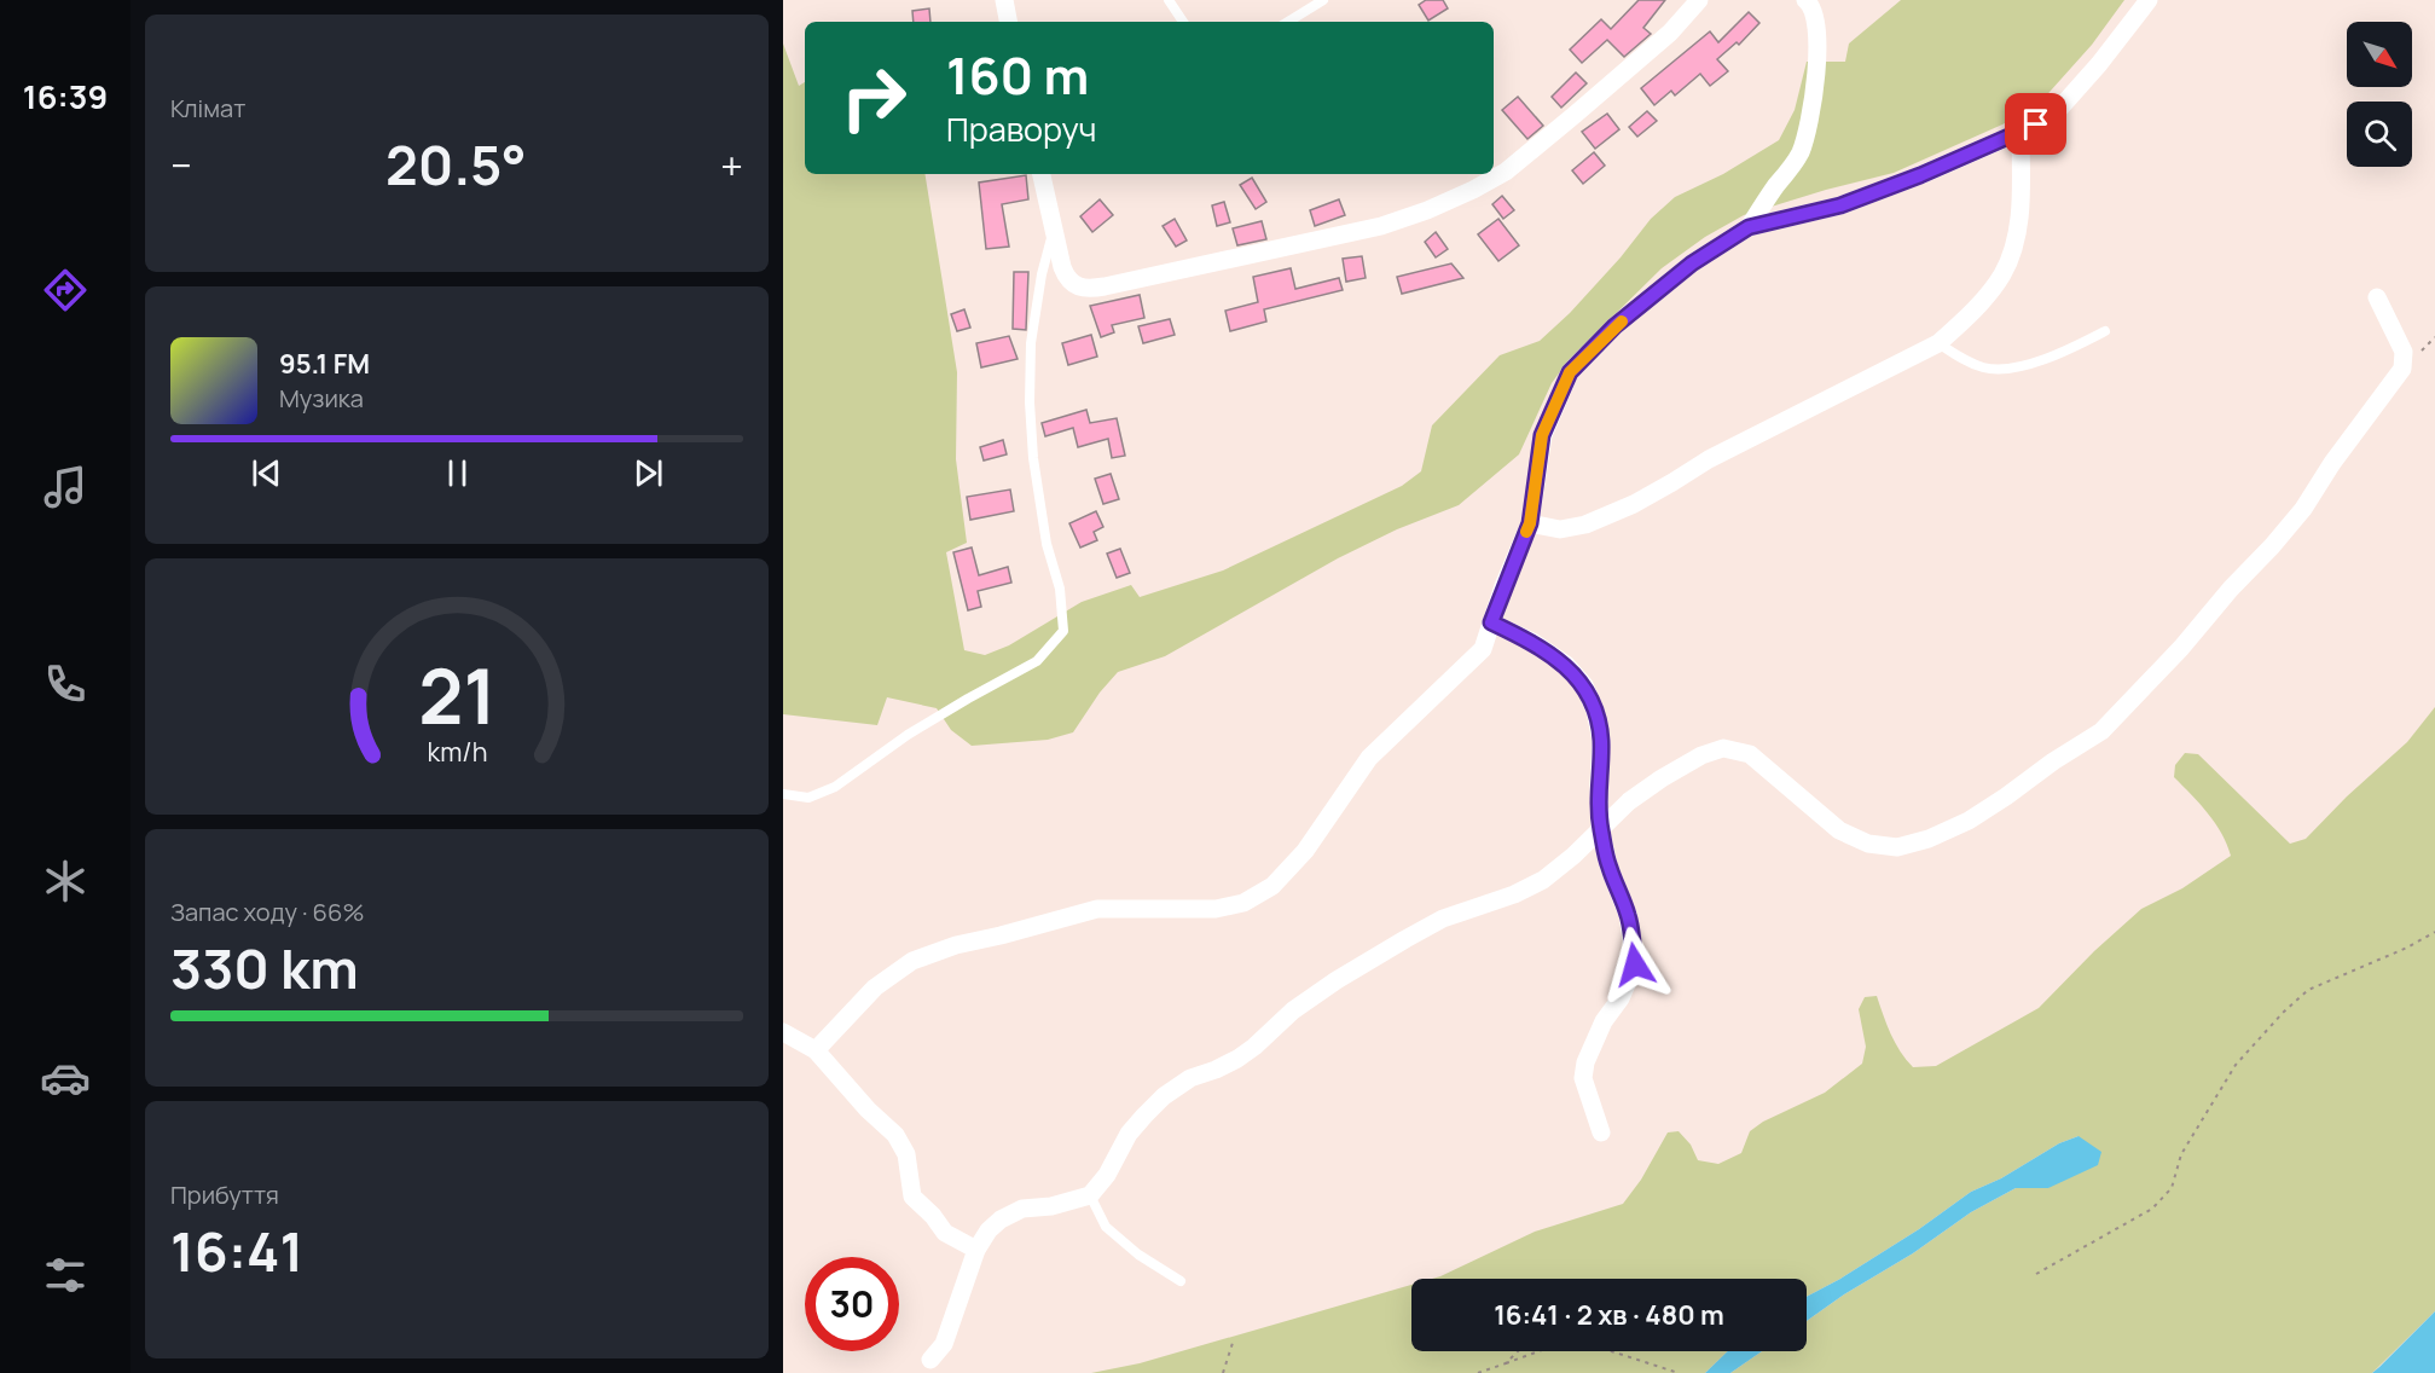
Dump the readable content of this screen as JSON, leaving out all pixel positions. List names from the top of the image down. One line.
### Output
{"north":"bottom right","page":{"tabs":"16:39","tile":["Клімат",["Запас ходу · 66%","330 km"],["Прибуття","16:41"]],"turn":["160 m","Праворуч"],"heat":["−","20.5°","+"],"song":["95.1 FM","Музика"],"limit":"30","trip":"16:41 · 2 хв · 480 m","gauge":["21","km/h"]}}
